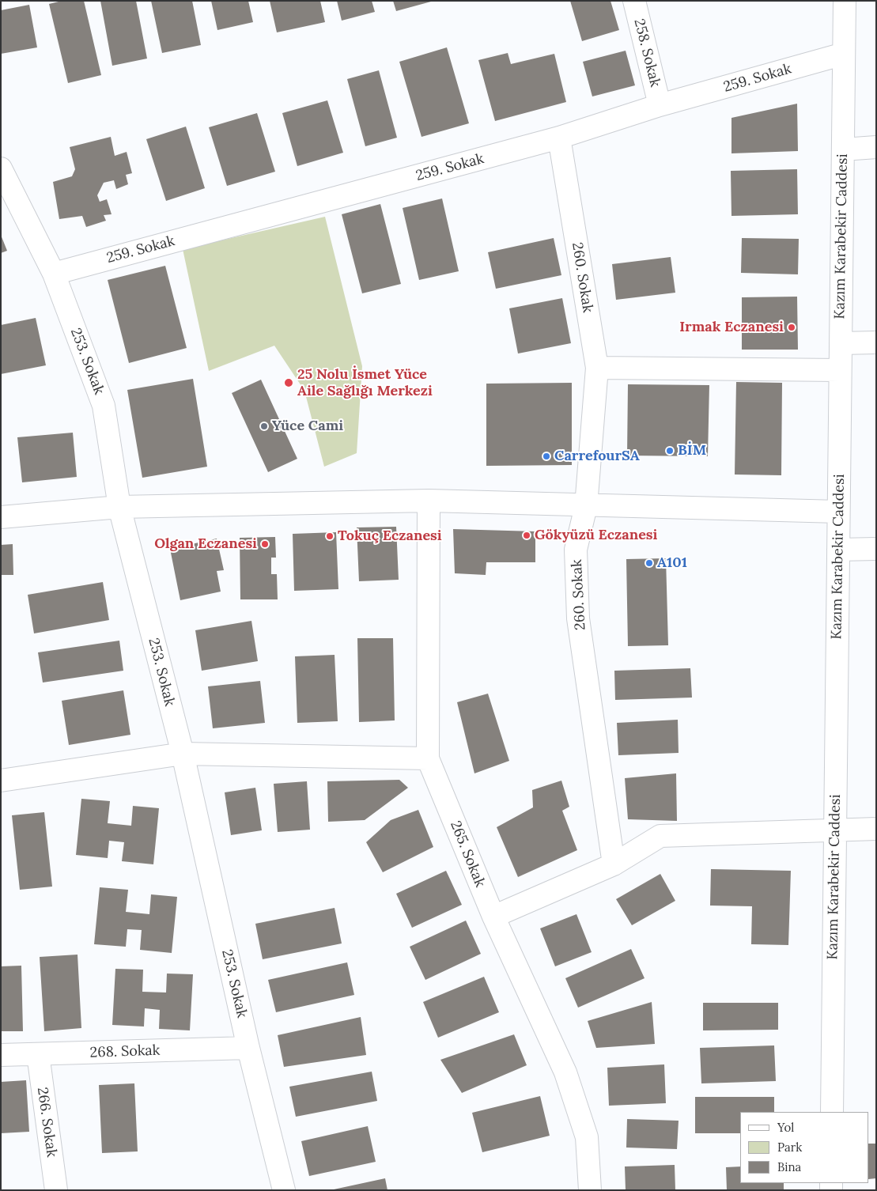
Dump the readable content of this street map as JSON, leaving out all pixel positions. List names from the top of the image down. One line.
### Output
{"streets":{"street":["258. Sokak","259. Sokak","Kazım Karabekir Caddesi","260. Sokak","253. Sokak","265. Sokak","268. Sokak","266. Sokak"]},"crossings":[["258. Sokak","259. Sokak"],["259. Sokak","Kazım Karabekir Caddesi"],["259. Sokak","260. Sokak"],["259. Sokak","253. Sokak"],["253. Sokak","268. Sokak"],["268. Sokak","266. Sokak"]],"places":["Irmak Eczanesi","25 Nolu İsmet Yüce Aile Sağlığı Merkezi","Yüce Cami","BİM","CarrefourSA","Gökyüzü Eczanesi","Tokuç Eczanesi","Olgan Eczanesi","A101"],"legend":["Yol","Park","Bina"]}
